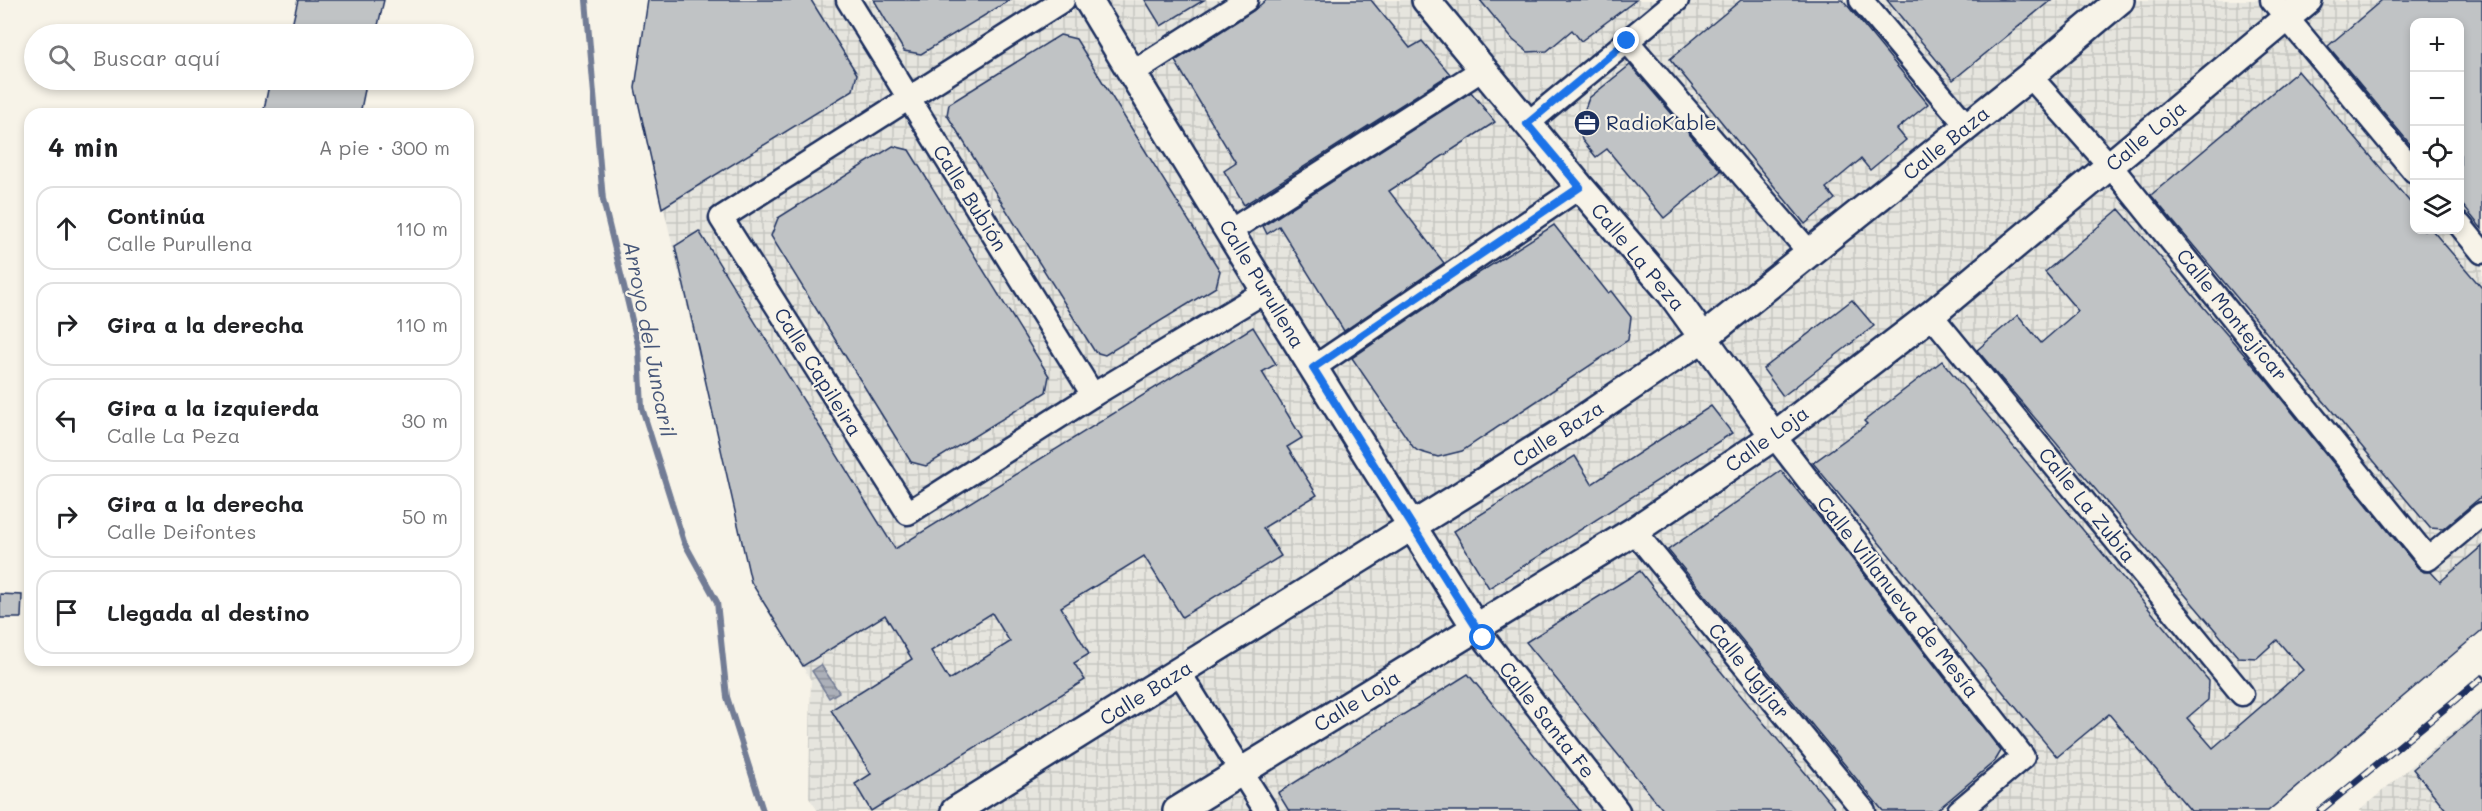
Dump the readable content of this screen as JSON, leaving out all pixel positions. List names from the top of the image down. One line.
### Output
{"streets":{"street":["Calle Loja","Calle Baza","Calle Bubión","Calle La Peza","Calle Purullena","Calle Montejícar","Calle Capileira","Calle La Zubia","Calle Villanueva de Mesía","Calle Ugíjar","Calle Santa Fe"]},"crossings":[["Calle Loja","Calle La Peza"],["Calle Loja","Calle Purullena"],["Calle Loja","Calle Montejícar"],["Calle Loja","Calle La Zubia"],["Calle Loja","Calle Villanueva de Mesía"],["Calle Loja","Calle Ugíjar"],["Calle Loja","Calle Santa Fe"],["Calle Baza","Calle La Peza"],["Calle Baza","Calle Purullena"],["Calle Baza","Calle Montejícar"],["Calle Bubión","Calle Capileira"],["Calle La Peza","Calle Villanueva de Mesía"],["Calle Purullena","Calle Capileira"],["Calle Purullena","Calle Santa Fe"]],"water":["Arroyo del Juncaril"],"places":{"office":["RadioKable"]},"page":{"map_buttons":["+","−"],"search":"Buscar aquí","heading":["4 min","A pie · 300 m"],"list":[["Continúa","Calle Purullena","110 m"],["Gira a la derecha","110 m"],["Gira a la izquierda","Calle La Peza","30 m"],["Gira a la derecha","Calle Deifontes","50 m"],"Llegada al destino"]}}
